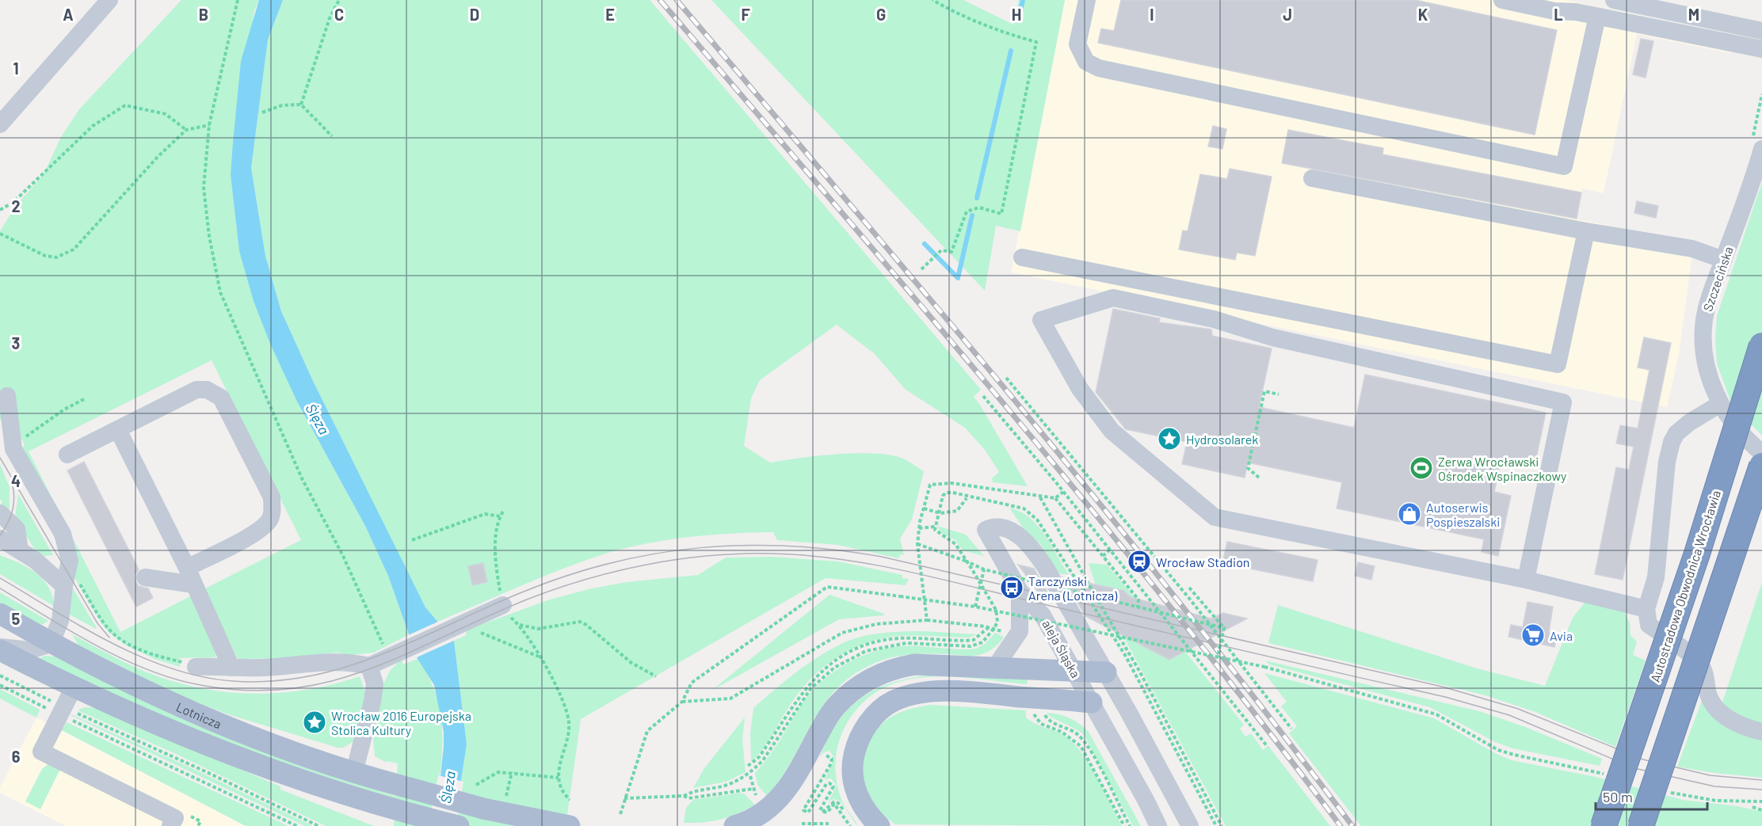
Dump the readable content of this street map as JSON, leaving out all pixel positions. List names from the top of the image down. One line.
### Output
{"streets":{"highway":["Autostradowa Obwodnica Wrocławia"],"main road":["Lotnicza"],"street":["Szczecińska","aleja Śląska"]},"water":["Ślęza"],"places":{"place":["Hydrosolarek","Wrocław 2016 Europejska Stolica Kultury"],"sports":["Zerwa Wrocławski Ośrodek Wspinaczkowy"],"shop":["Autoserwis Pospieszalski"],"station":["Wrocław Stadion"],"bus stop":["Tarczyński Arena (Lotnicza)"],"supermarket":["Avia"]},"scale_bar":"50 m","grid":{"columns":["A","B","C","D","E","F","G","H","I","J","K","L","M"],"rows":["1","2","3","4","5","6"]}}
